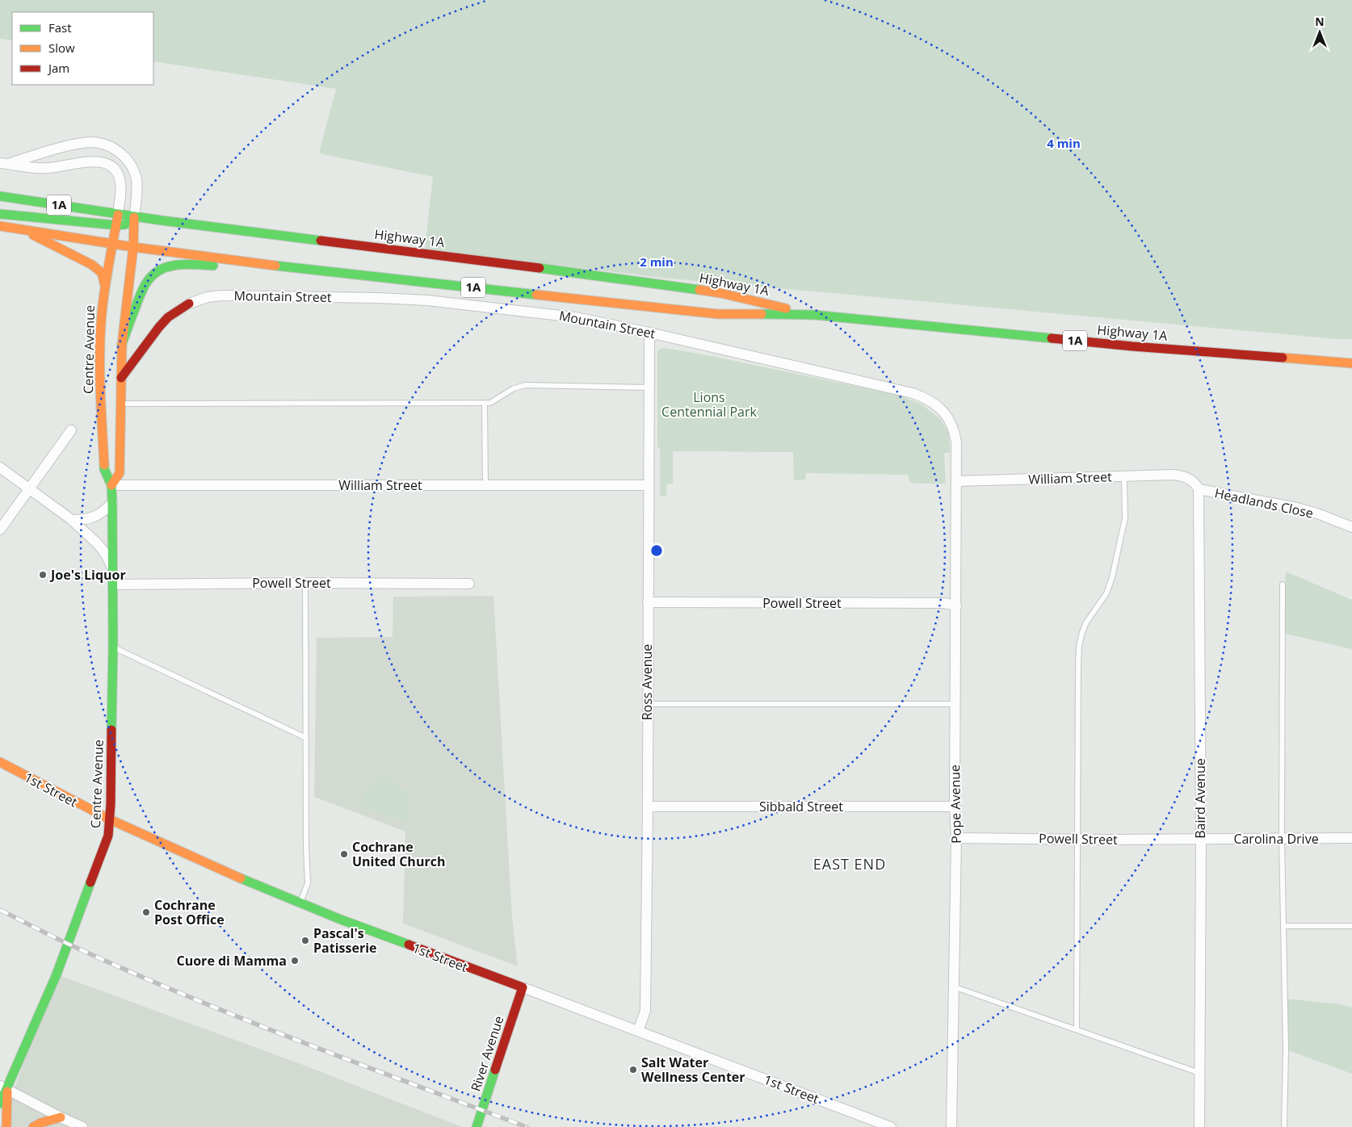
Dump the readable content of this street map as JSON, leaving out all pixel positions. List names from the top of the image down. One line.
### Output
{"streets":{"main road":["1A","Highway 1A","Centre Avenue","1st Street","River Avenue"],"street":["Mountain Street","William Street","Headlands Close","Powell Street","Ross Avenue","Baird Avenue","Pope Avenue","Sibbald Street","Carolina Drive"]},"crossings":[["Highway 1A","Centre Avenue"],["Mountain Street","William Street"],["Mountain Street","Ross Avenue"],["Mountain Street","Pope Avenue"],["Centre Avenue","William Street"],["Centre Avenue","Powell Street"],["Centre Avenue","1st Street"],["William Street","Headlands Close"],["William Street","Ross Avenue"],["William Street","Baird Avenue"],["William Street","Pope Avenue"],["Headlands Close","Baird Avenue"],["Powell Street","Ross Avenue"],["Powell Street","Baird Avenue"],["Powell Street","Pope Avenue"],["Powell Street","Carolina Drive"],["Ross Avenue","1st Street"],["Ross Avenue","Sibbald Street"],["1st Street","River Avenue"],["Baird Avenue","Carolina Drive"],["Pope Avenue","Sibbald Street"]],"districts":["EAST END"],"parks":["Lions Centennial Park"],"places":["Joe's Liquor","Cochrane United Church","Cochrane Post Office","Pascal's Patisserie","Cuore di Mamma","Salt Water Wellness Center"],"legend":["Fast","Slow","Jam"],"north":"top","rings":["4 min","2 min"]}
